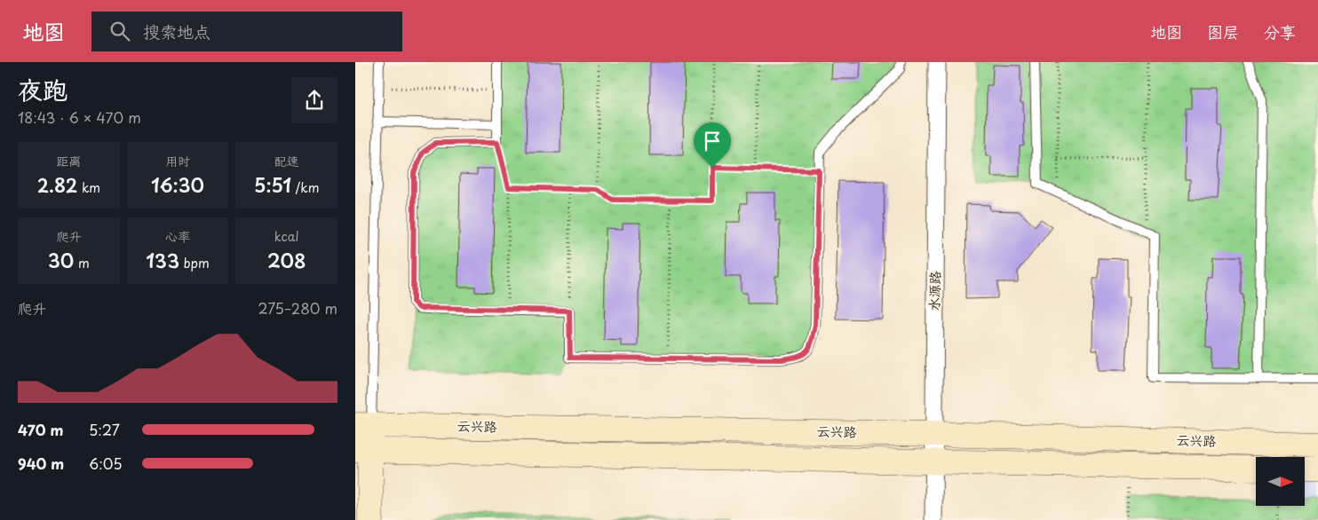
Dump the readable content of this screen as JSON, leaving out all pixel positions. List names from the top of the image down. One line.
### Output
{"streets":{"street":["水源路","云兴路"]},"crossings":[["水源路","云兴路"]],"north":"right","page":{"header":"地图","search":"搜索地点","nav":["地图","图层","分享"],"heading":["夜跑","18:43 · 6 × 470 m"],"stats":[["距离","2.82 km"],["用时","16:30"],["配速","5:51 /km"],["爬升","30 m"],["心率","133 bpm"],["kcal","208"]],"chart":["爬升","275–280 m"],"list":[{"name":"470 m","note":"5:27"},{"name":"940 m","note":"6:05"}]}}
